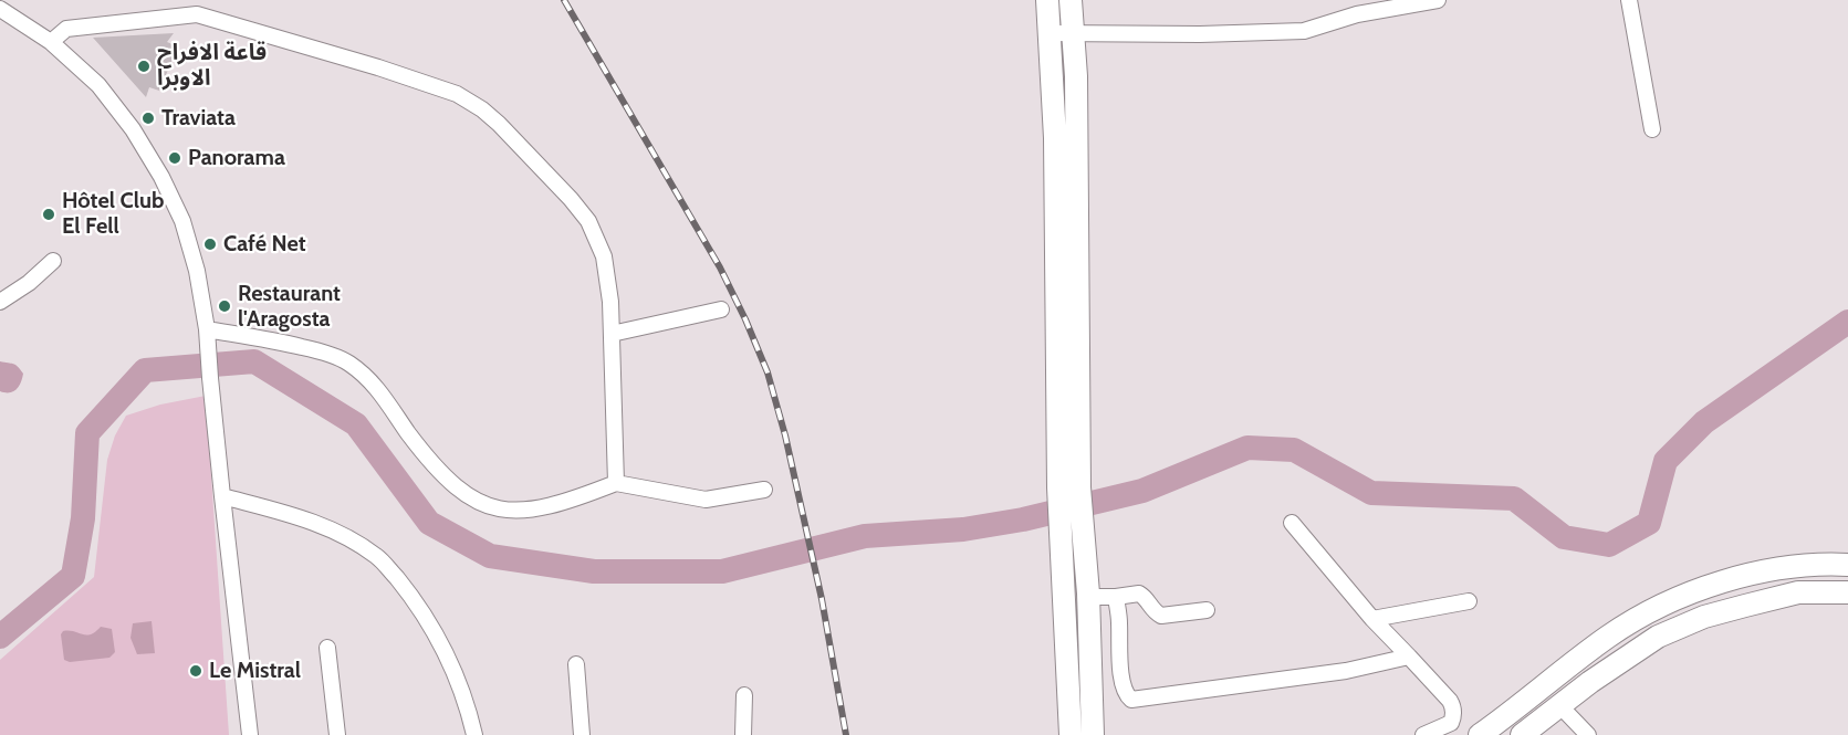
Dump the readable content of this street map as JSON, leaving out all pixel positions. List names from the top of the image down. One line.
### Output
{"places":["قاعة الافراح الاوبرا","Traviata","Panorama","Hôtel Club El Fell","Café Net","Restaurant l'Aragosta","Le Mistral"]}
